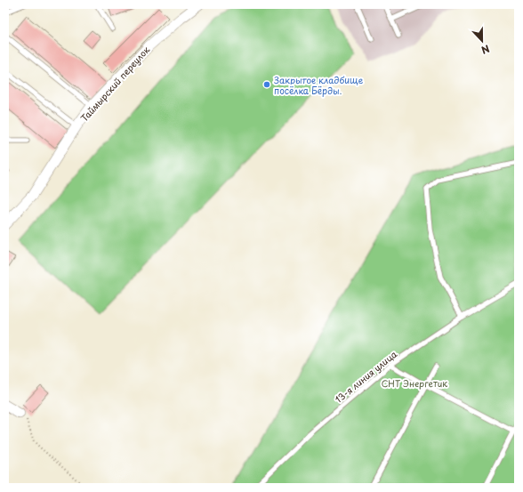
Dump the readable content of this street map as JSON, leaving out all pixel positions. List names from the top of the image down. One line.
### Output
{"streets":{"street":["Таймырский переулок"],"lane":["13-я линия улица"]},"parks":["СНТ Энергетик"],"places":["Закрытое кладбище посёлка Бёрды."],"north":"bottom"}
